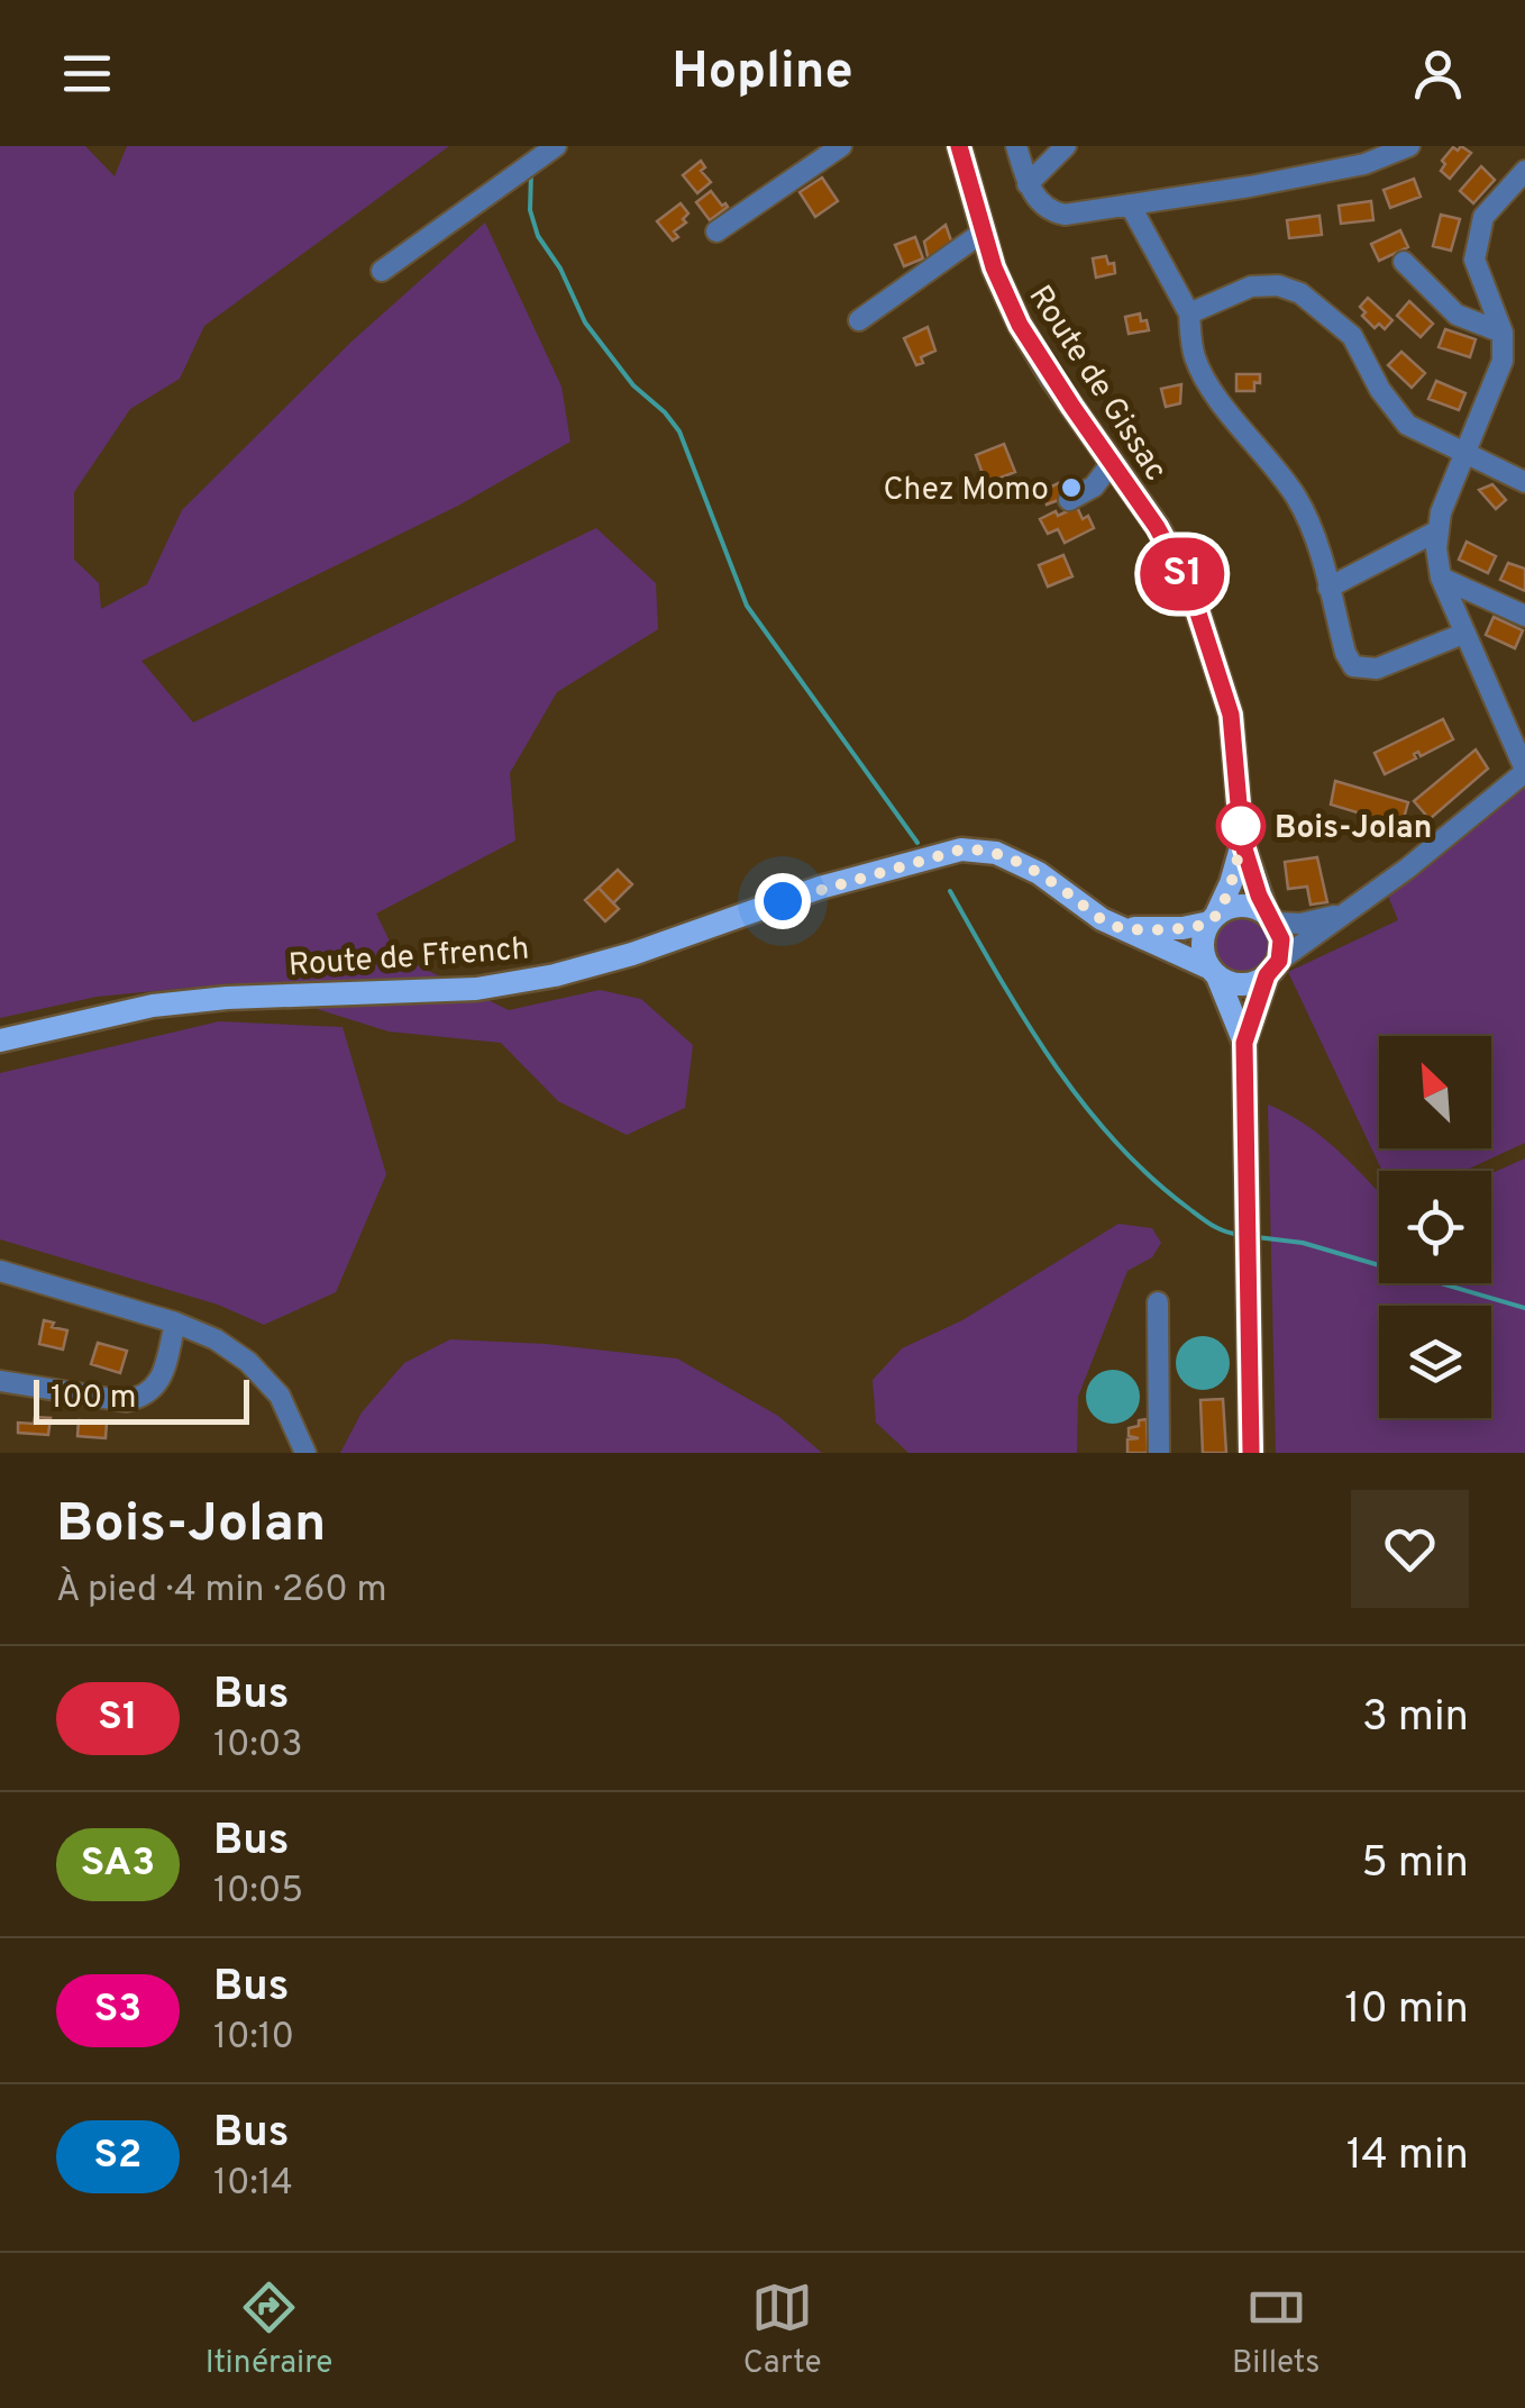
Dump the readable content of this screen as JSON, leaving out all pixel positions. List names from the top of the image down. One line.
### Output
{"streets":{"main road":["Route de Gissac","Route de Ffrench"]},"crossings":[["Route de Gissac","Route de Ffrench"]],"places":["Chez Momo","Bois-Jolan"],"lines":["bus line S1"],"scale_bar":"100 m","north":"top left","page":{"header":"Hopline","on_map":"S1","scale":"100 m","heading":["Bois-Jolan","À pied · 4 min · 260 m"],"list":[{"mark":"S1","name":"Bus","note":"10:03","value":"3 min"},{"mark":"SA3","name":"Bus","note":"10:05","value":"5 min"},{"mark":"S3","name":"Bus","note":"10:10","value":"10 min"},{"mark":"S2","name":"Bus","note":"10:14","value":"14 min"}],"tabs":["Itinéraire","Carte","Billets"]}}
